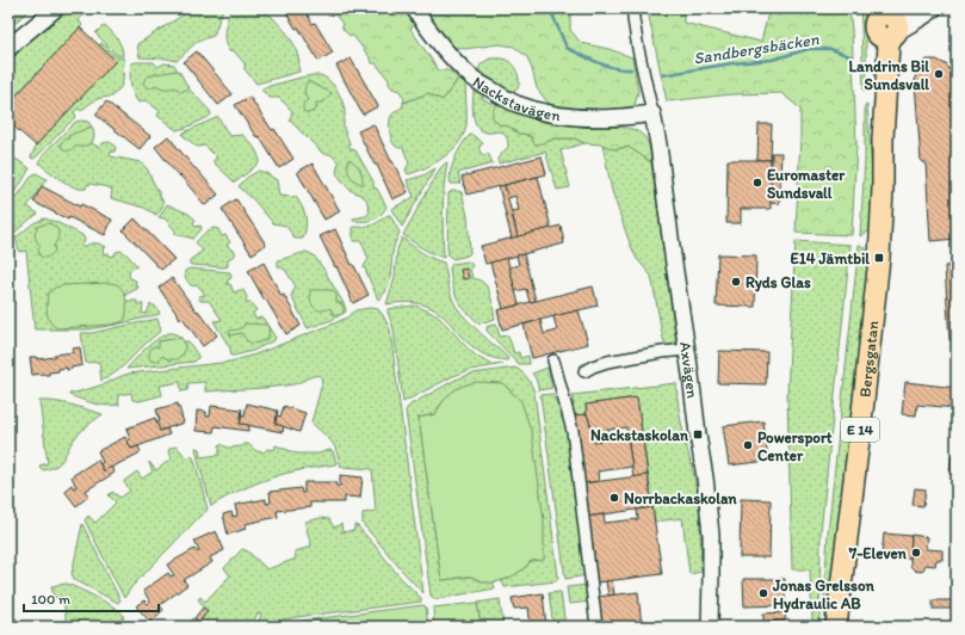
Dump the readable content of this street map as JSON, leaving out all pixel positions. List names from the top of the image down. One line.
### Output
{"streets":{"highway":["Bergsgatan","E 14"],"street":["Nackstavägen","Axvägen"]},"crossings":[["Nackstavägen","Axvägen"]],"water":["Sandbergsbäcken"],"places":{"other":["Landrins Bil Sundsvall","Euromaster Sundsvall","Ryds Glas","Powersport Center","Norrbackaskolan","7-Eleven","Jonas Grelsson Hydraulic AB"],"transit":["E14 Jämtbil","Nackstaskolan"]},"scale_bar":"100 m"}
